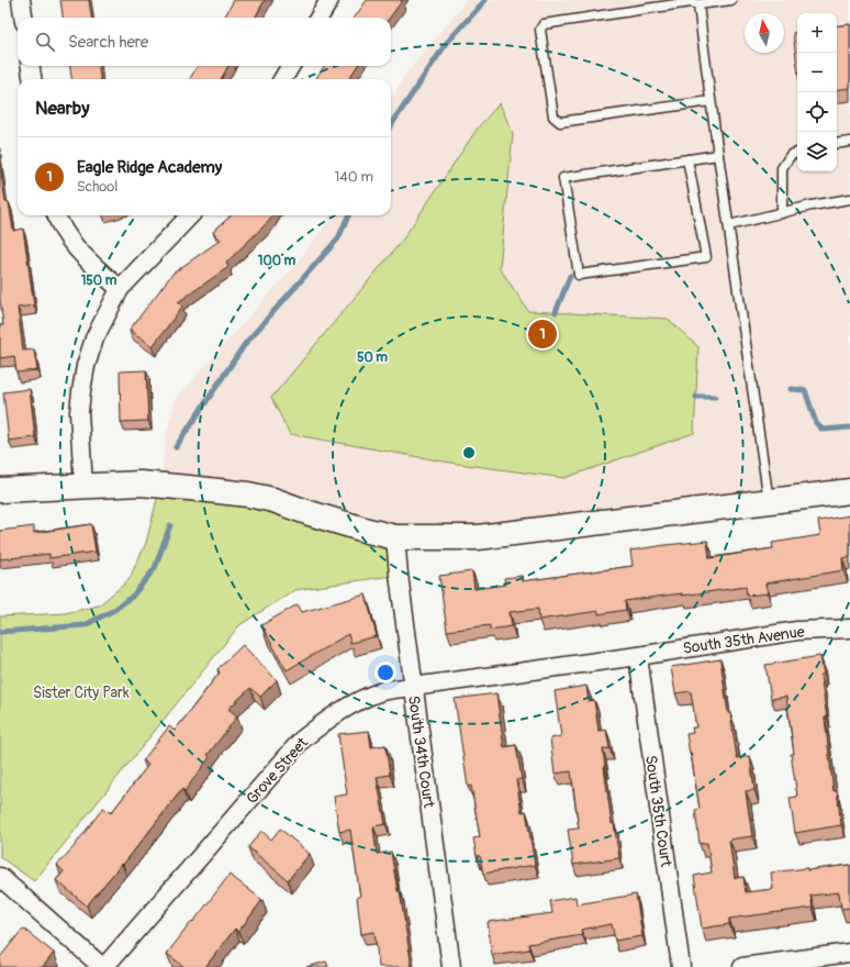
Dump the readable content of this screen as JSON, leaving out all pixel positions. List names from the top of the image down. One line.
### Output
{"streets":{"street":["South 35th Avenue","South 34th Court","Grove Street","South 35th Court"]},"crossings":[["South 35th Avenue","Grove Street"],["South 35th Avenue","South 35th Court"],["South 34th Court","Grove Street"],["Grove Street","South 35th Court"]],"parks":["Sister City Park"],"north":"top","page":{"map_buttons":["+","−"],"search":"Search here","heading":"Nearby","list":[{"mark":"1","name":"Eagle Ridge Academy","note":"School","value":"140 m"}],"pins":"1"},"rings":["100 m","150 m","50 m"]}
